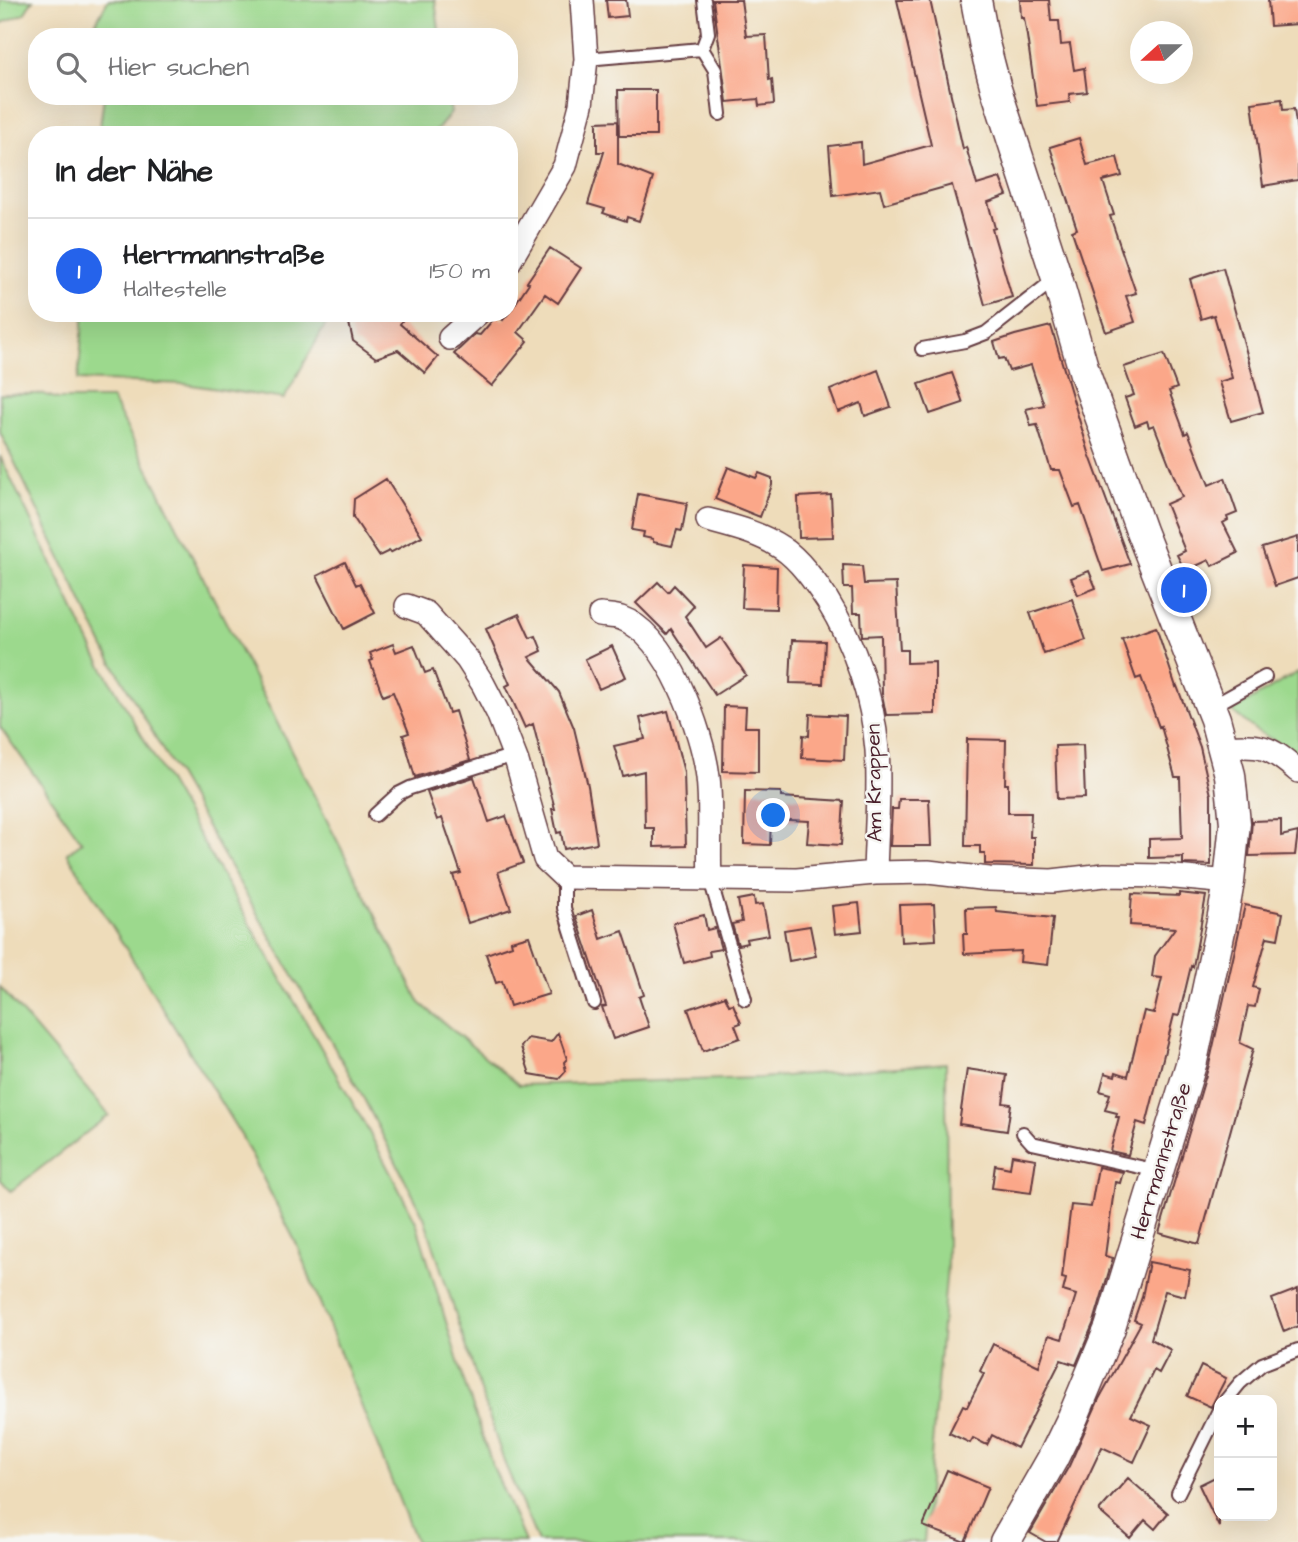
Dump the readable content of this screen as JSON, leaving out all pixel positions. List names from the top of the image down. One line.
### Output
{"streets":{"street":["Am Krappen","Herrmannstraße"]},"crossings":[["Am Krappen","Herrmannstraße"]],"north":"left","page":{"search":"Hier suchen","heading":"In der Nähe","list":[{"mark":"1","name":"Herrmannstraße","note":"Haltestelle","value":"150 m"}],"pins":"1","map_buttons":["+","−"]}}
